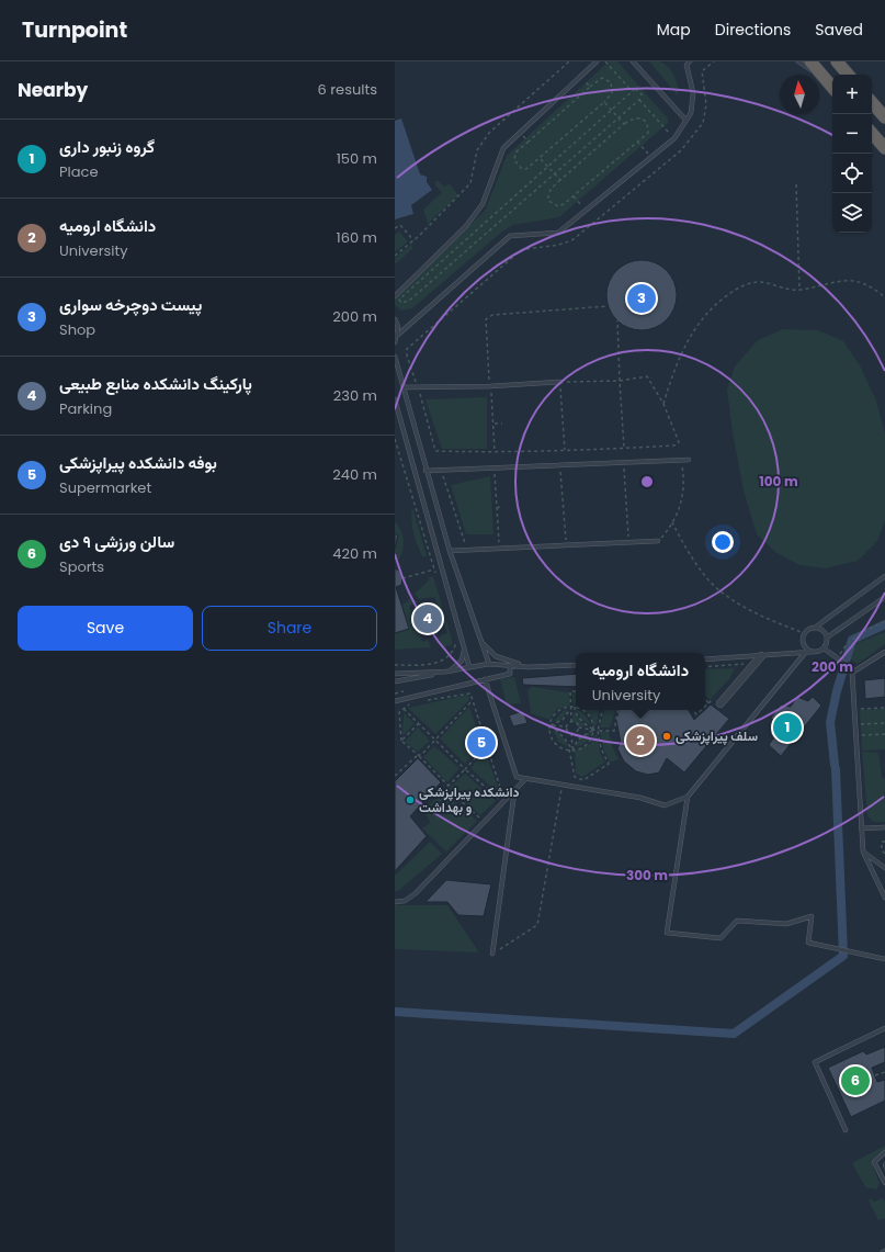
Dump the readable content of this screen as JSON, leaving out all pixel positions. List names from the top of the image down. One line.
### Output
{"places":["سلف پیراپزشکی","دانشکده پیراپزشکی و بهداشت"],"north":"top","page":{"header":"Turnpoint","nav":["Map","Directions","Saved"],"heading":["Nearby","6 results"],"map_buttons":["+","−"],"list":[{"mark":"1","name":"گروه زنبور داری","note":"Place","value":"150 m"},{"mark":"2","name":"دانشگاه ارومیه","note":"University","value":"160 m"},{"mark":"3","name":"پیست دوچرخه سواری","note":"Shop","value":"200 m"},{"mark":"4","name":"پارکینگ دانشکده منابع طبیعی","note":"Parking","value":"230 m"},{"mark":"5","name":"بوفه دانشکده پیراپزشکی","note":"Supermarket","value":"240 m"},{"mark":"6","name":"سالن ورزشی ۹ دی","note":"Sports","value":"420 m"}],"pins":["3","4","1","2","5","6"],"buttons":["Save","Share"],"popup":["دانشگاه ارومیه","University"]},"rings":["100 m","200 m","300 m"]}
